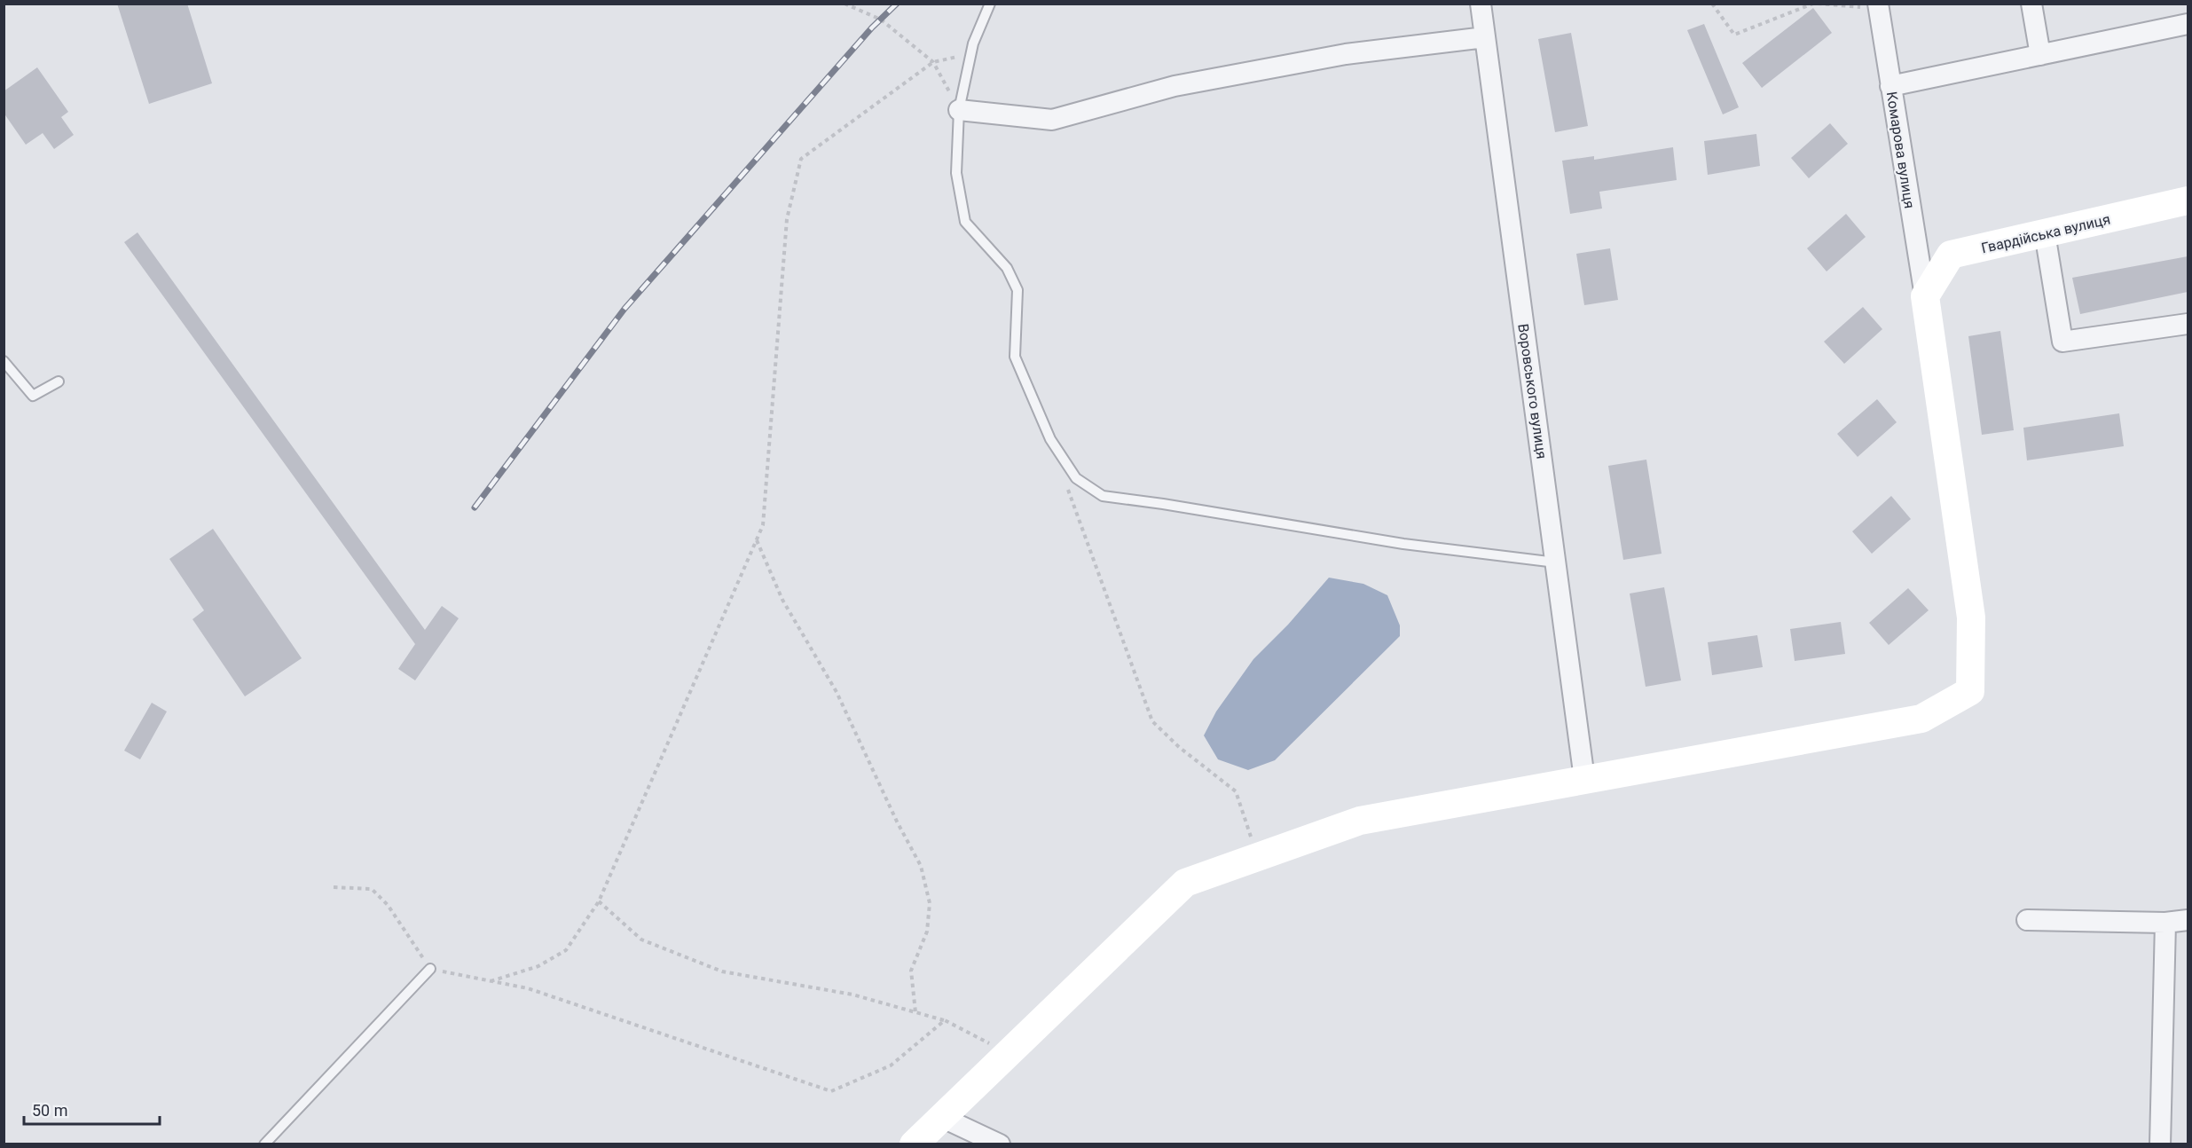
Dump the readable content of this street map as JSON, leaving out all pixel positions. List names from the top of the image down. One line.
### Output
{"streets":{"street":["Комарова вулиця","Гвардійська вулиця","Воровського вулиця"]},"crossings":[["Комарова вулиця","Гвардійська вулиця"]],"scale_bar":"50 m"}
